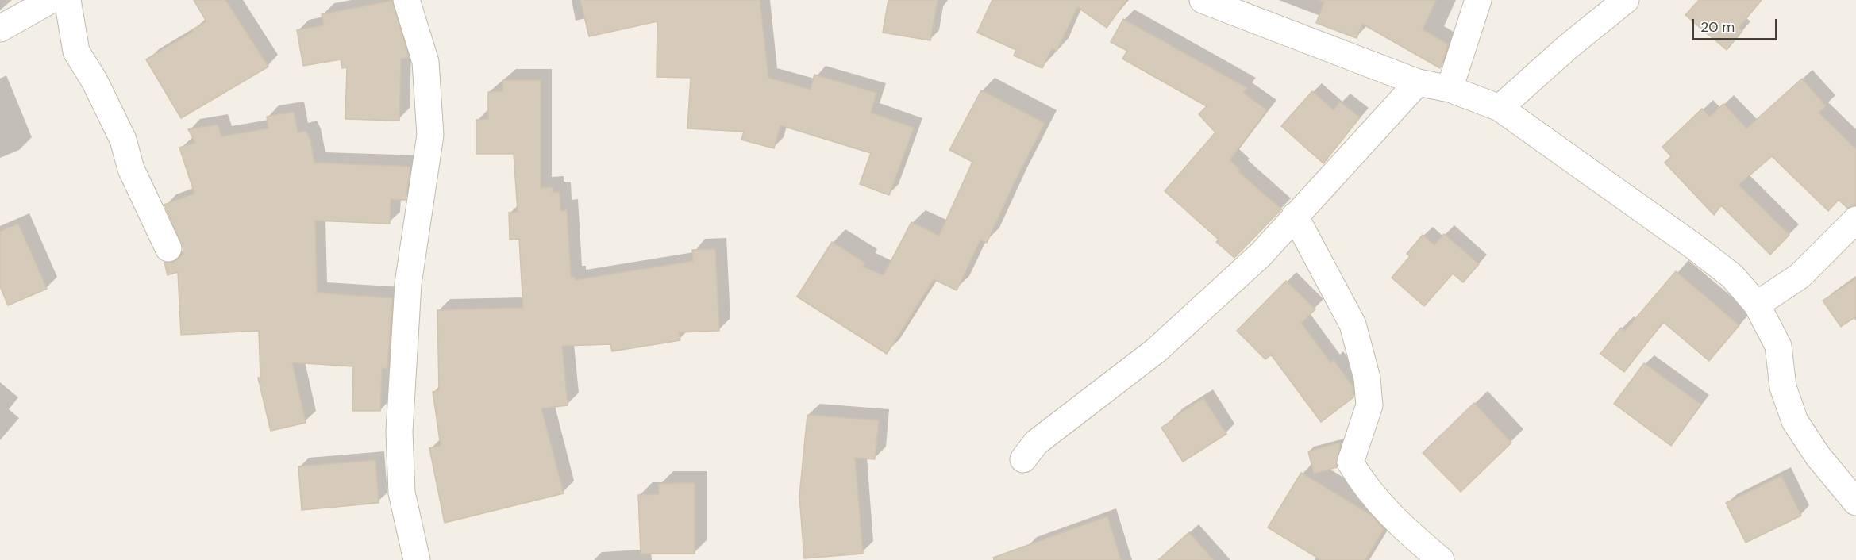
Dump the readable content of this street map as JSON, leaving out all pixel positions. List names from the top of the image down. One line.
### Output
{"scale_bar":"20 m"}
